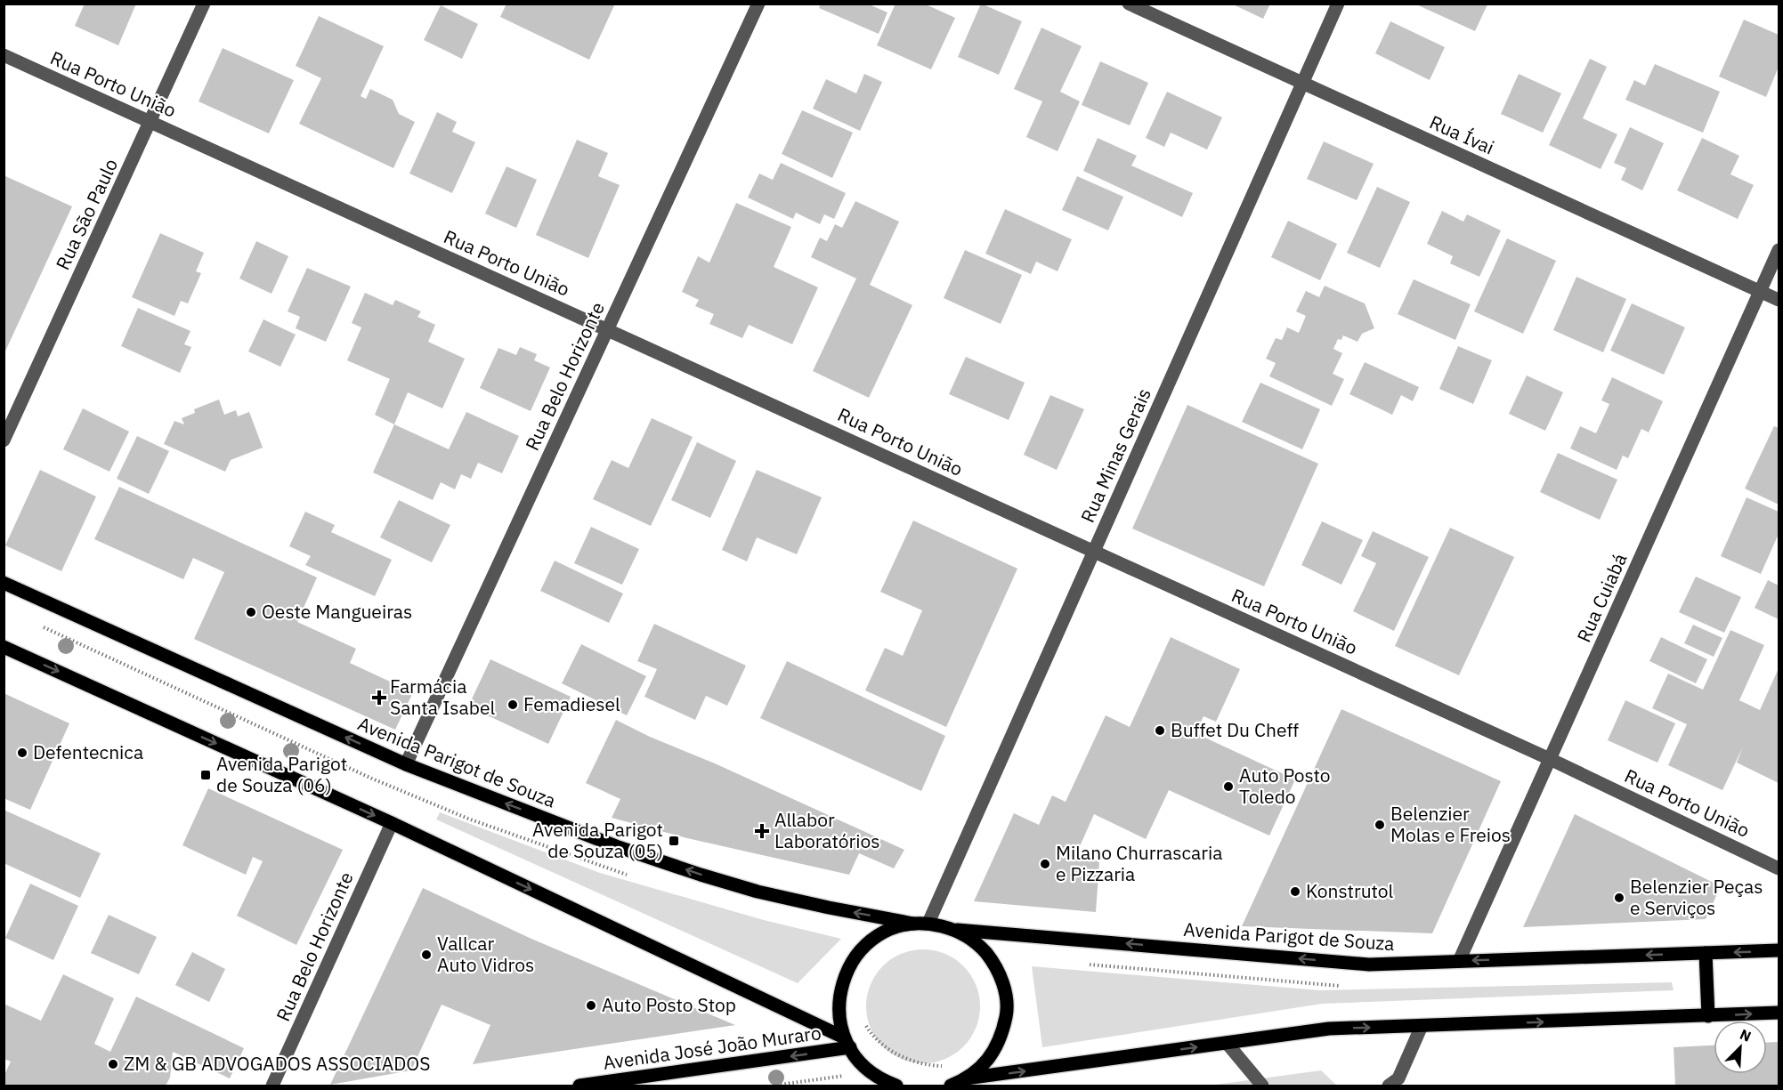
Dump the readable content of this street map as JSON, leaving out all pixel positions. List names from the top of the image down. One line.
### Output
{"streets":{"main road":["Avenida Parigot de Souza","Avenida José João Muraro"],"street":["Rua Porto União","Rua Ívai","Rua São Paulo","Rua Belo Horizonte","Rua Minas Gerais","Rua Cuiabá"]},"crossings":[["Rua Porto União","Rua São Paulo"],["Rua Porto União","Rua Belo Horizonte"],["Rua Porto União","Rua Minas Gerais"],["Rua Porto União","Rua Cuiabá"],["Rua Ívai","Rua Minas Gerais"],["Rua Ívai","Rua Cuiabá"],["Rua Belo Horizonte","Avenida Parigot de Souza"],["Rua Cuiabá","Avenida Parigot de Souza"]],"one_way":["Avenida José João Muraro"],"places":{"other":["Oeste Mangueiras","Femadiesel","Buffet Du Cheff","Defentecnica","Auto Posto Toledo","Belenzier Molas e Freios","Milano Churrascaria e Pizzaria","Konstrutol","Belenzier Peças e Serviços","Vallcar Auto Vidros","Auto Posto Stop","ZM & GB ADVOGADOS ASSOCIADOS"],"health":["Farmácia Santa Isabel","Allabor Laboratórios"],"transit":["Avenida Parigot de Souza (06)","Avenida Parigot de Souza (05)"]},"north":"top right"}
